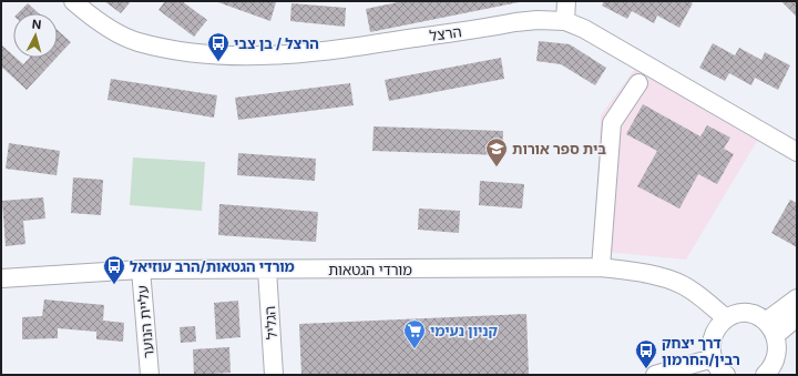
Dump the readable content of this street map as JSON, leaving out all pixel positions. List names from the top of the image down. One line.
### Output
{"streets":{"street":["הרצל","מורדי הגטאות","עליית הנוער","הגליל"]},"crossings":[["מורדי הגטאות","עליית הנוער"],["מורדי הגטאות","הגליל"]],"places":{"bus stop":["הרצל / בן צבי","מורדי הגטאות/הרב עוזיאל","דרך יצחק רבין/החרמון"],"school or university":["בית ספר אורות"],"supermarket":["קניון נעימי"]},"north":"top"}
